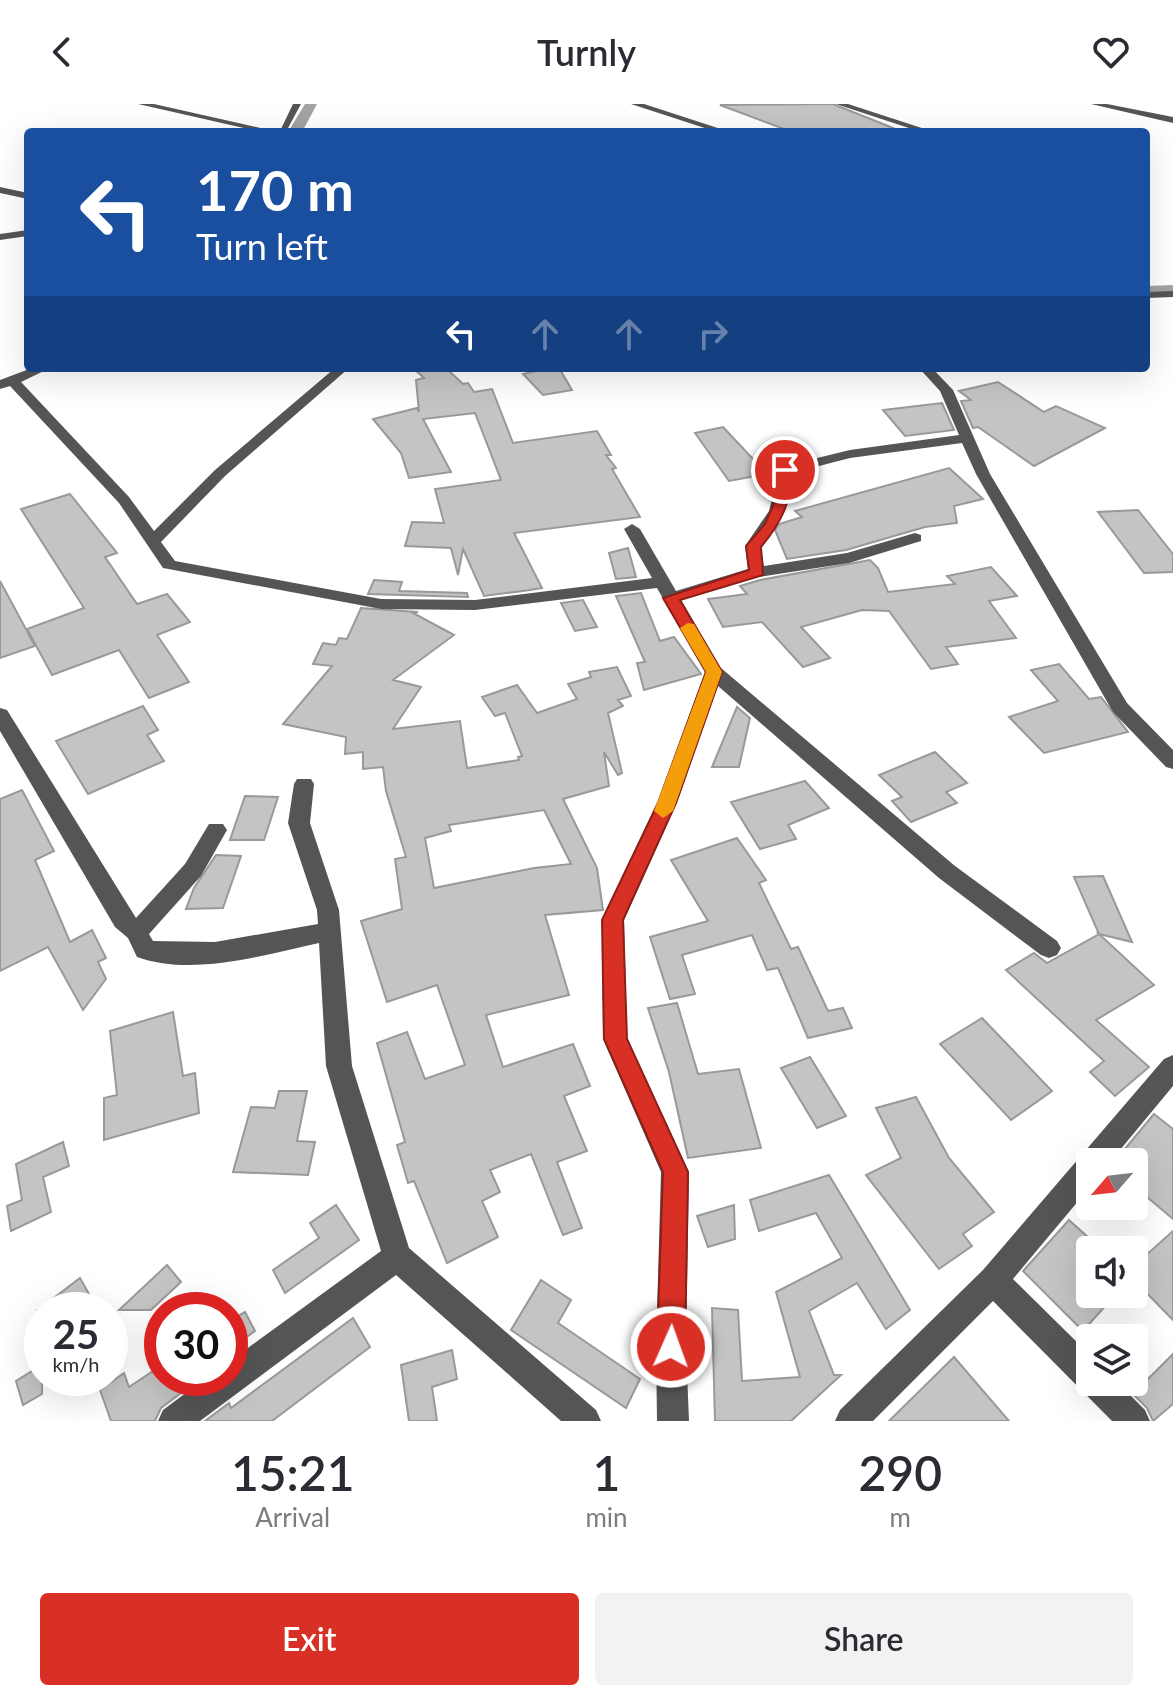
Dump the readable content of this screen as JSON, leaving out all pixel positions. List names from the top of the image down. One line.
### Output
{"north":"bottom left","page":{"header":"Turnly","turn":["170 m","Turn left"],"speed":"25 km/h","limit":"30","eta":["15:21","Arrival","1","min","290","m"],"buttons":["Exit","Share"]}}
